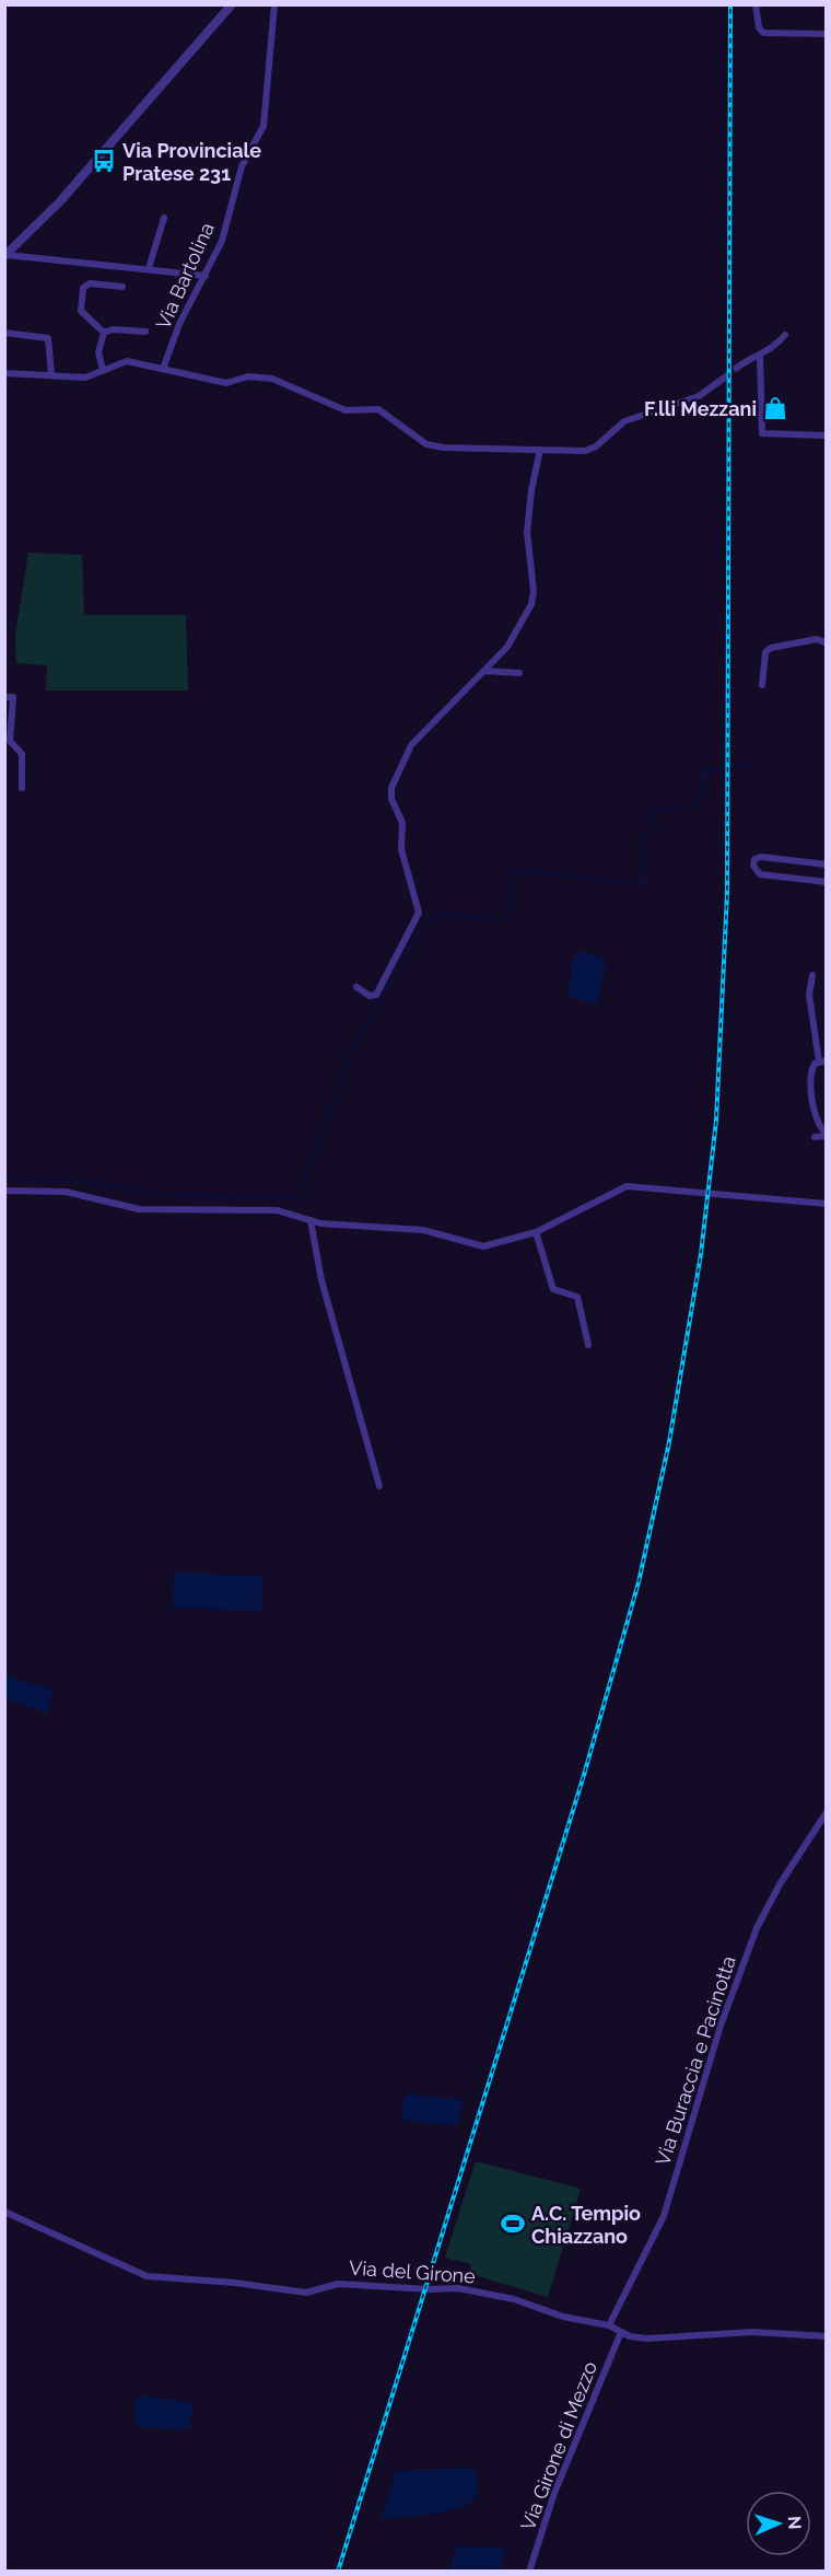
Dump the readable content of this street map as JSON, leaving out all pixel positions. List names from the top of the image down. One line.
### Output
{"streets":{"street":["Via Bartolina","Via Buraccia e Pacinotta","Via del Girone","Via Girone di Mezzo"]},"crossings":[["Via Buraccia e Pacinotta","Via del Girone"],["Via del Girone","Via Girone di Mezzo"]],"places":{"bus stop":["Via Provinciale Pratese 231"],"shop":["F.lli Mezzani"],"sports":["A.C. Tempio Chiazzano"]},"north":"right"}
